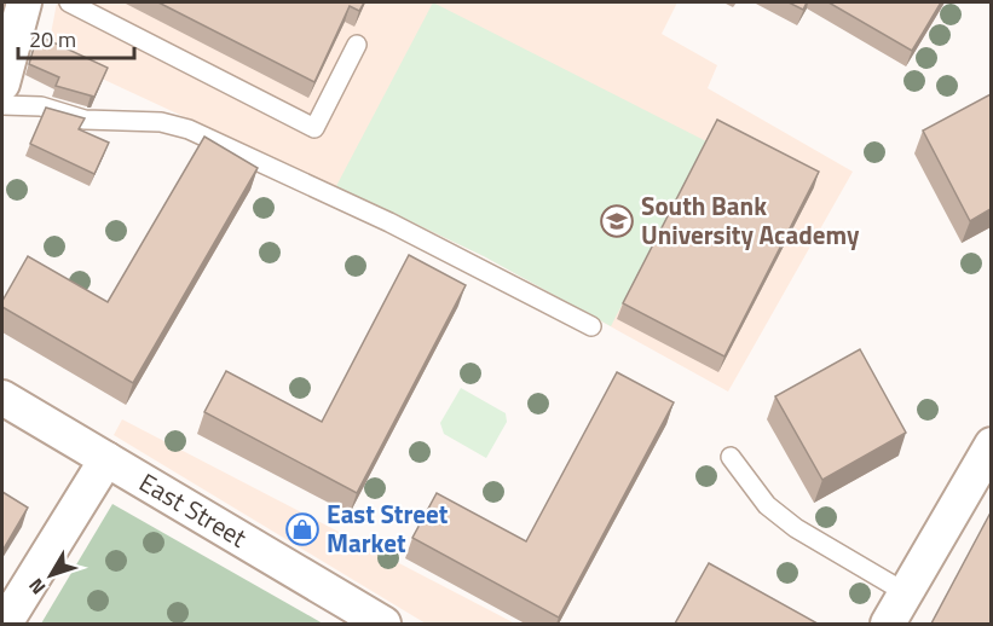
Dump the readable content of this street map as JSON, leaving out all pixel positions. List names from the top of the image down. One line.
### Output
{"streets":{"street":["East Street"]},"places":{"school or university":["South Bank University Academy"],"shop":["East Street Market"]},"scale_bar":"20 m","north":"bottom left"}
